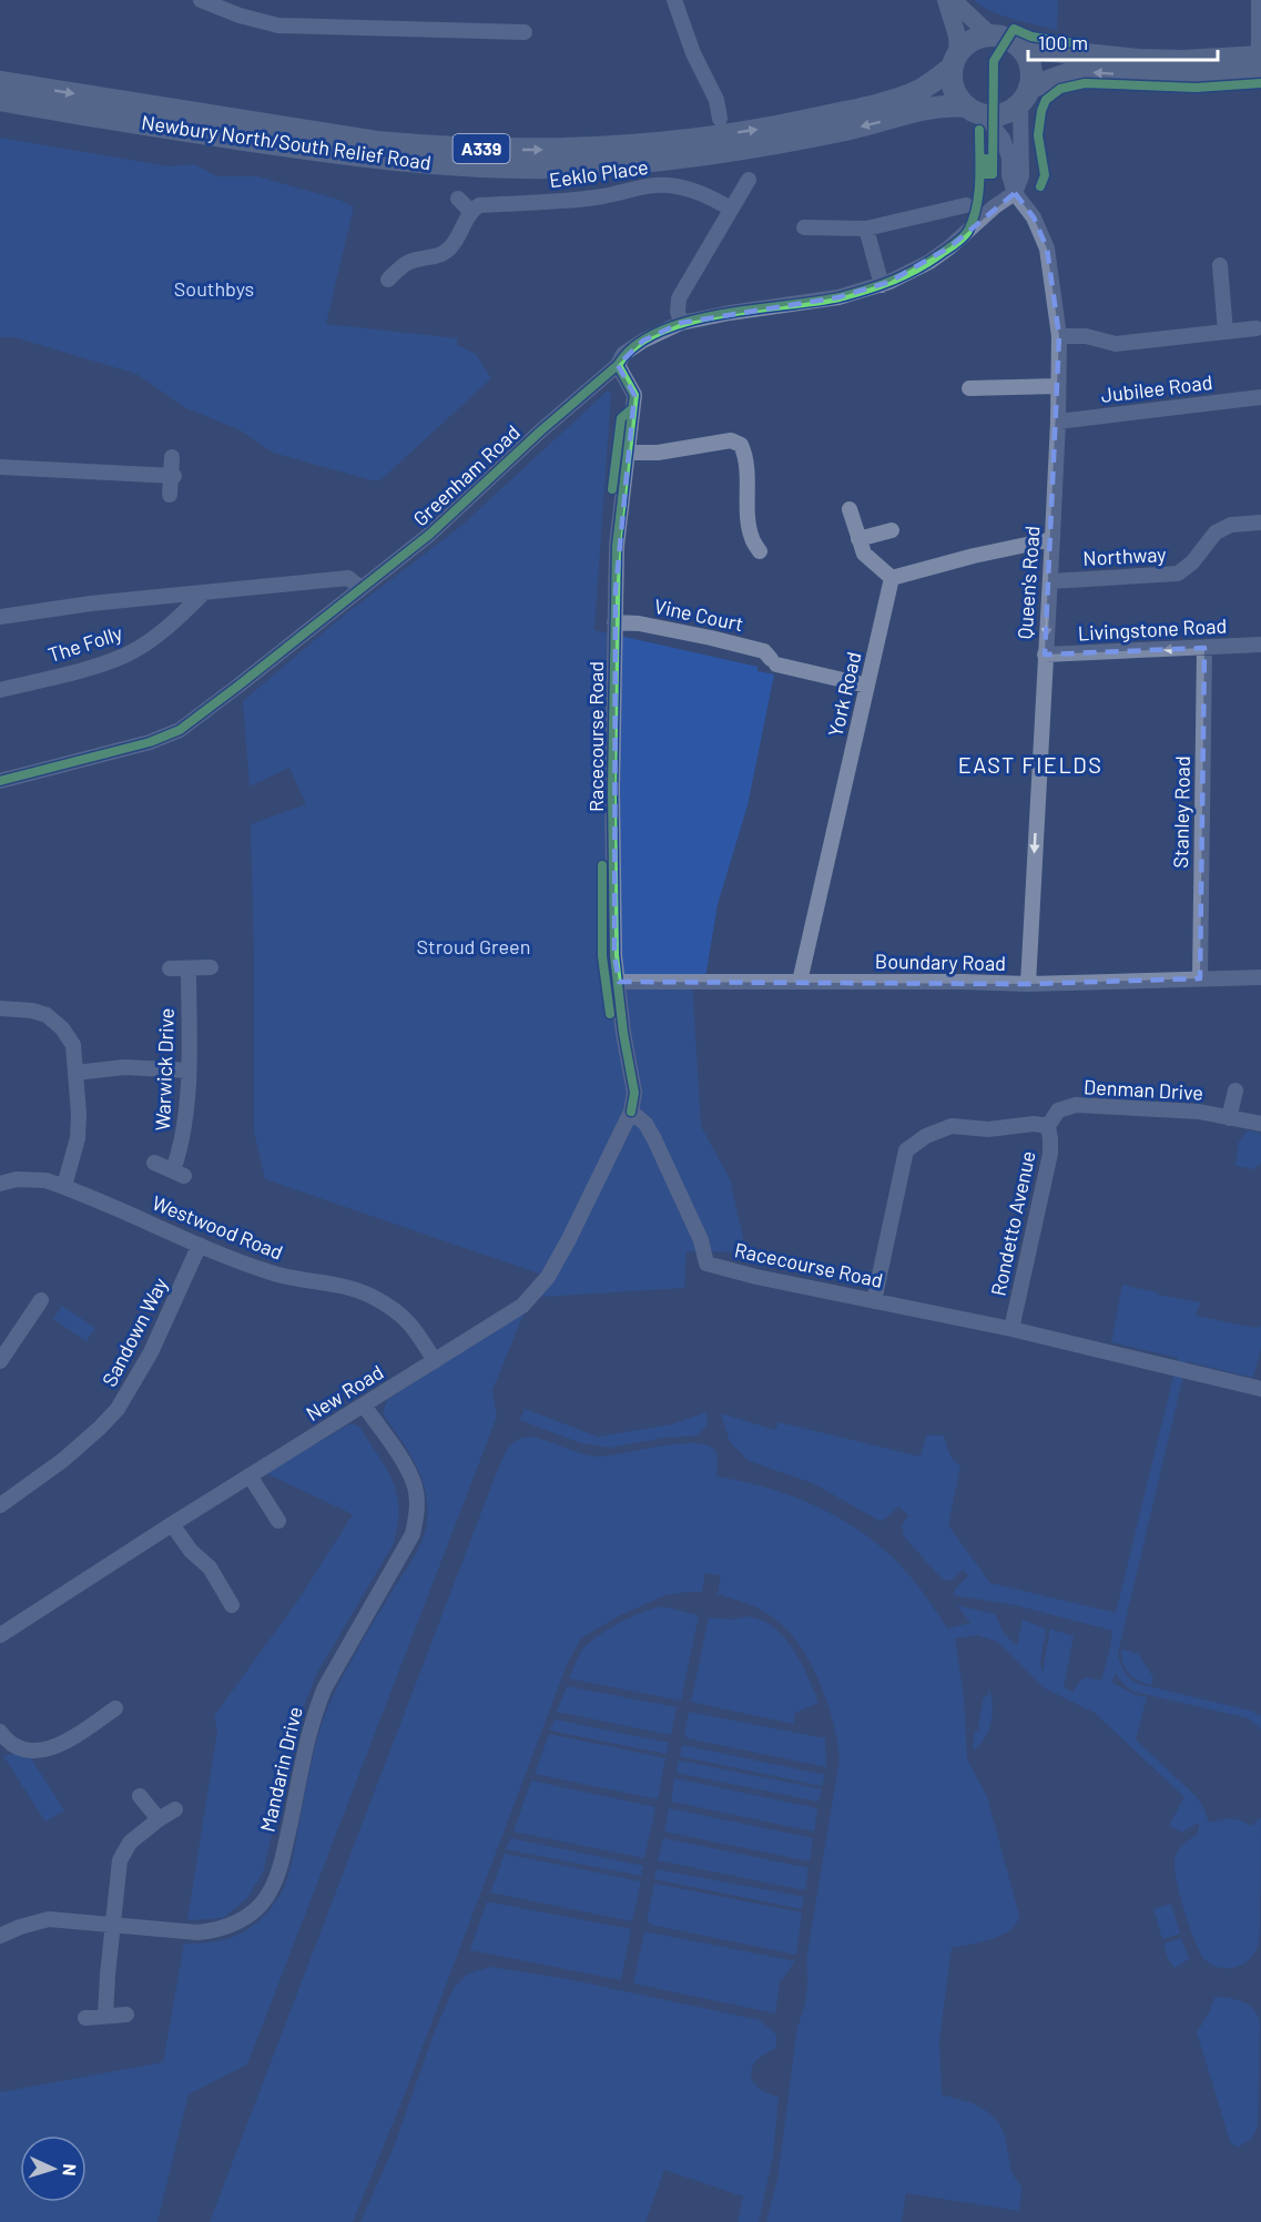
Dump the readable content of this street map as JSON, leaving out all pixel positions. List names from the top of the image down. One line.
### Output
{"streets":{"highway":["Newbury North/South Relief Road","A339"],"street":["Eeklo Place","Jubilee Road","Greenham Road","Northway","Queen's Road","Vine Court","Livingstone Road","The Folly","York Road","Racecourse Road","Stanley Road","Boundary Road","Warwick Drive","Denman Drive","Rondetto Avenue","Westwood Road","Sandown Way","New Road","Mandarin Drive"]},"crossings":[["Jubilee Road","Queen's Road"],["Greenham Road","Queen's Road"],["Greenham Road","The Folly"],["Greenham Road","Racecourse Road"],["Northway","Queen's Road"],["Queen's Road","Livingstone Road"],["Queen's Road","Boundary Road"],["Vine Court","York Road"],["Vine Court","Racecourse Road"],["Livingstone Road","Stanley Road"],["York Road","Boundary Road"],["Racecourse Road","Boundary Road"],["Racecourse Road","Rondetto Avenue"],["Racecourse Road","New Road"],["Stanley Road","Boundary Road"],["Denman Drive","Rondetto Avenue"],["Westwood Road","Sandown Way"],["Westwood Road","New Road"],["New Road","Mandarin Drive"]],"one_way":["Queen's Road","Livingstone Road"],"districts":["EAST FIELDS"],"parks":["Southbys","Stroud Green"],"scale_bar":"100 m","north":"right"}
